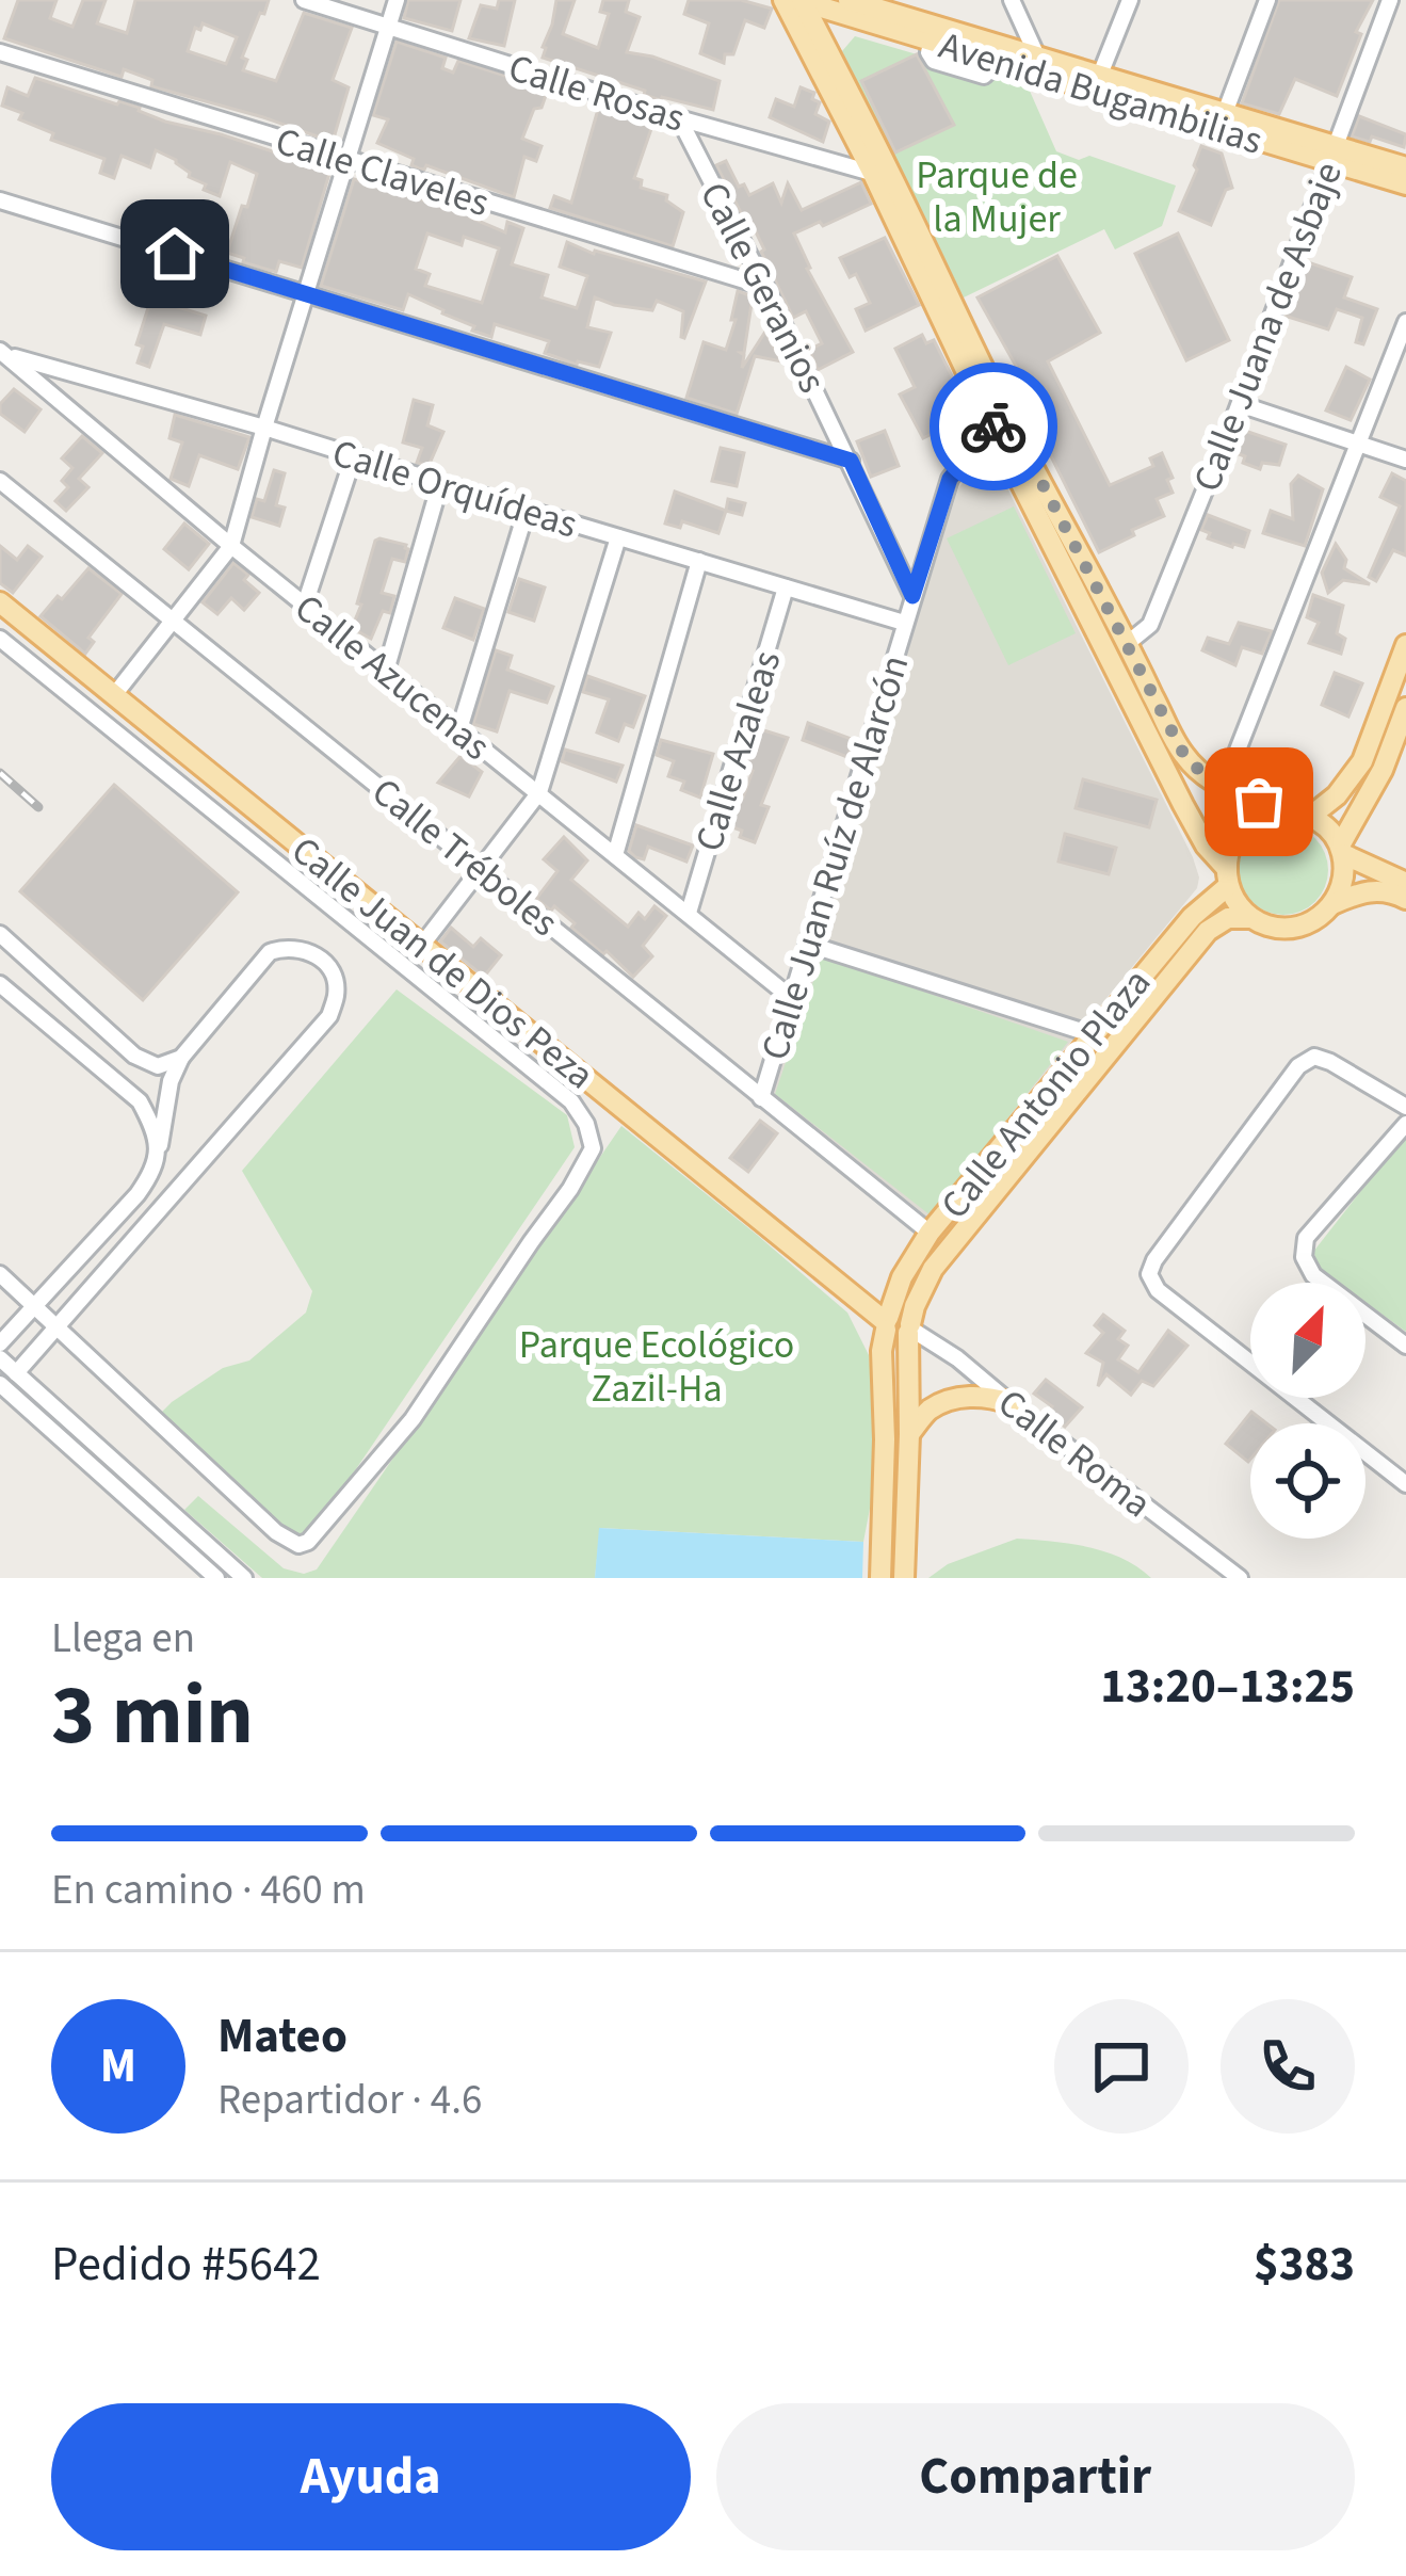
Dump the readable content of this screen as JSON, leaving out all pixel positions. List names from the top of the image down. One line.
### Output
{"streets":{"main road":["Avenida Bugambilias","Calle Juan de Dios Peza","Calle Antonio Plaza"],"street":["Calle Rosas","Calle Claveles","Calle Geranios","Calle Juana de Asbaje","Calle Orquídeas","Calle Azucenas","Calle Azaleas","Calle Tréboles","Calle Juan Ruíz de Alarcón","Calle Roma"]},"crossings":[["Calle Rosas","Calle Geranios"],["Avenida Bugambilias","Calle Juana de Asbaje"],["Calle Claveles","Calle Geranios"],["Calle Geranios","Calle Juan Ruíz de Alarcón"],["Calle Orquídeas","Calle Azucenas"],["Calle Orquídeas","Calle Azaleas"],["Calle Orquídeas","Calle Juan Ruíz de Alarcón"],["Calle Azucenas","Calle Azaleas"],["Calle Azucenas","Calle Juan Ruíz de Alarcón"],["Calle Tréboles","Calle Juan Ruíz de Alarcón"],["Calle Tréboles","Calle Antonio Plaza"],["Calle Juan de Dios Peza","Calle Antonio Plaza"],["Calle Antonio Plaza","Calle Roma"]],"parks":["Parque de la Mujer","Parque Ecológico Zazil-Ha"],"north":"top right","page":{"heading":["3 min","Llega en","13:20–13:25"],"panel":["Mateo","Repartidor · 4.6","Pedido #5642","$383"],"bar":"En camino · 460 m","round":"M","buttons":["Ayuda","Compartir"]}}
